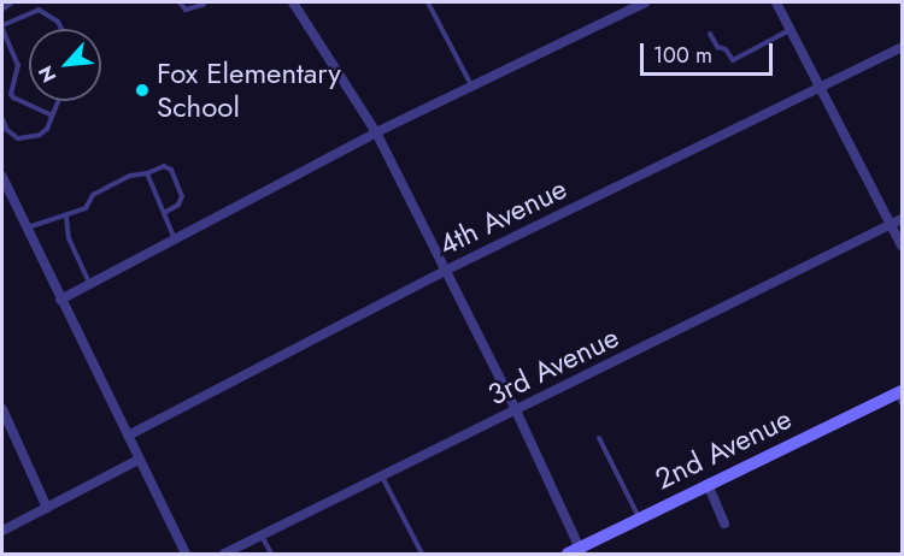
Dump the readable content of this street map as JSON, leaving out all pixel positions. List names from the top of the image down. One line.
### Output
{"streets":{"main road":["2nd Avenue"],"street":["4th Avenue","3rd Avenue"]},"places":["Fox Elementary School"],"scale_bar":"100 m","north":"bottom left"}
